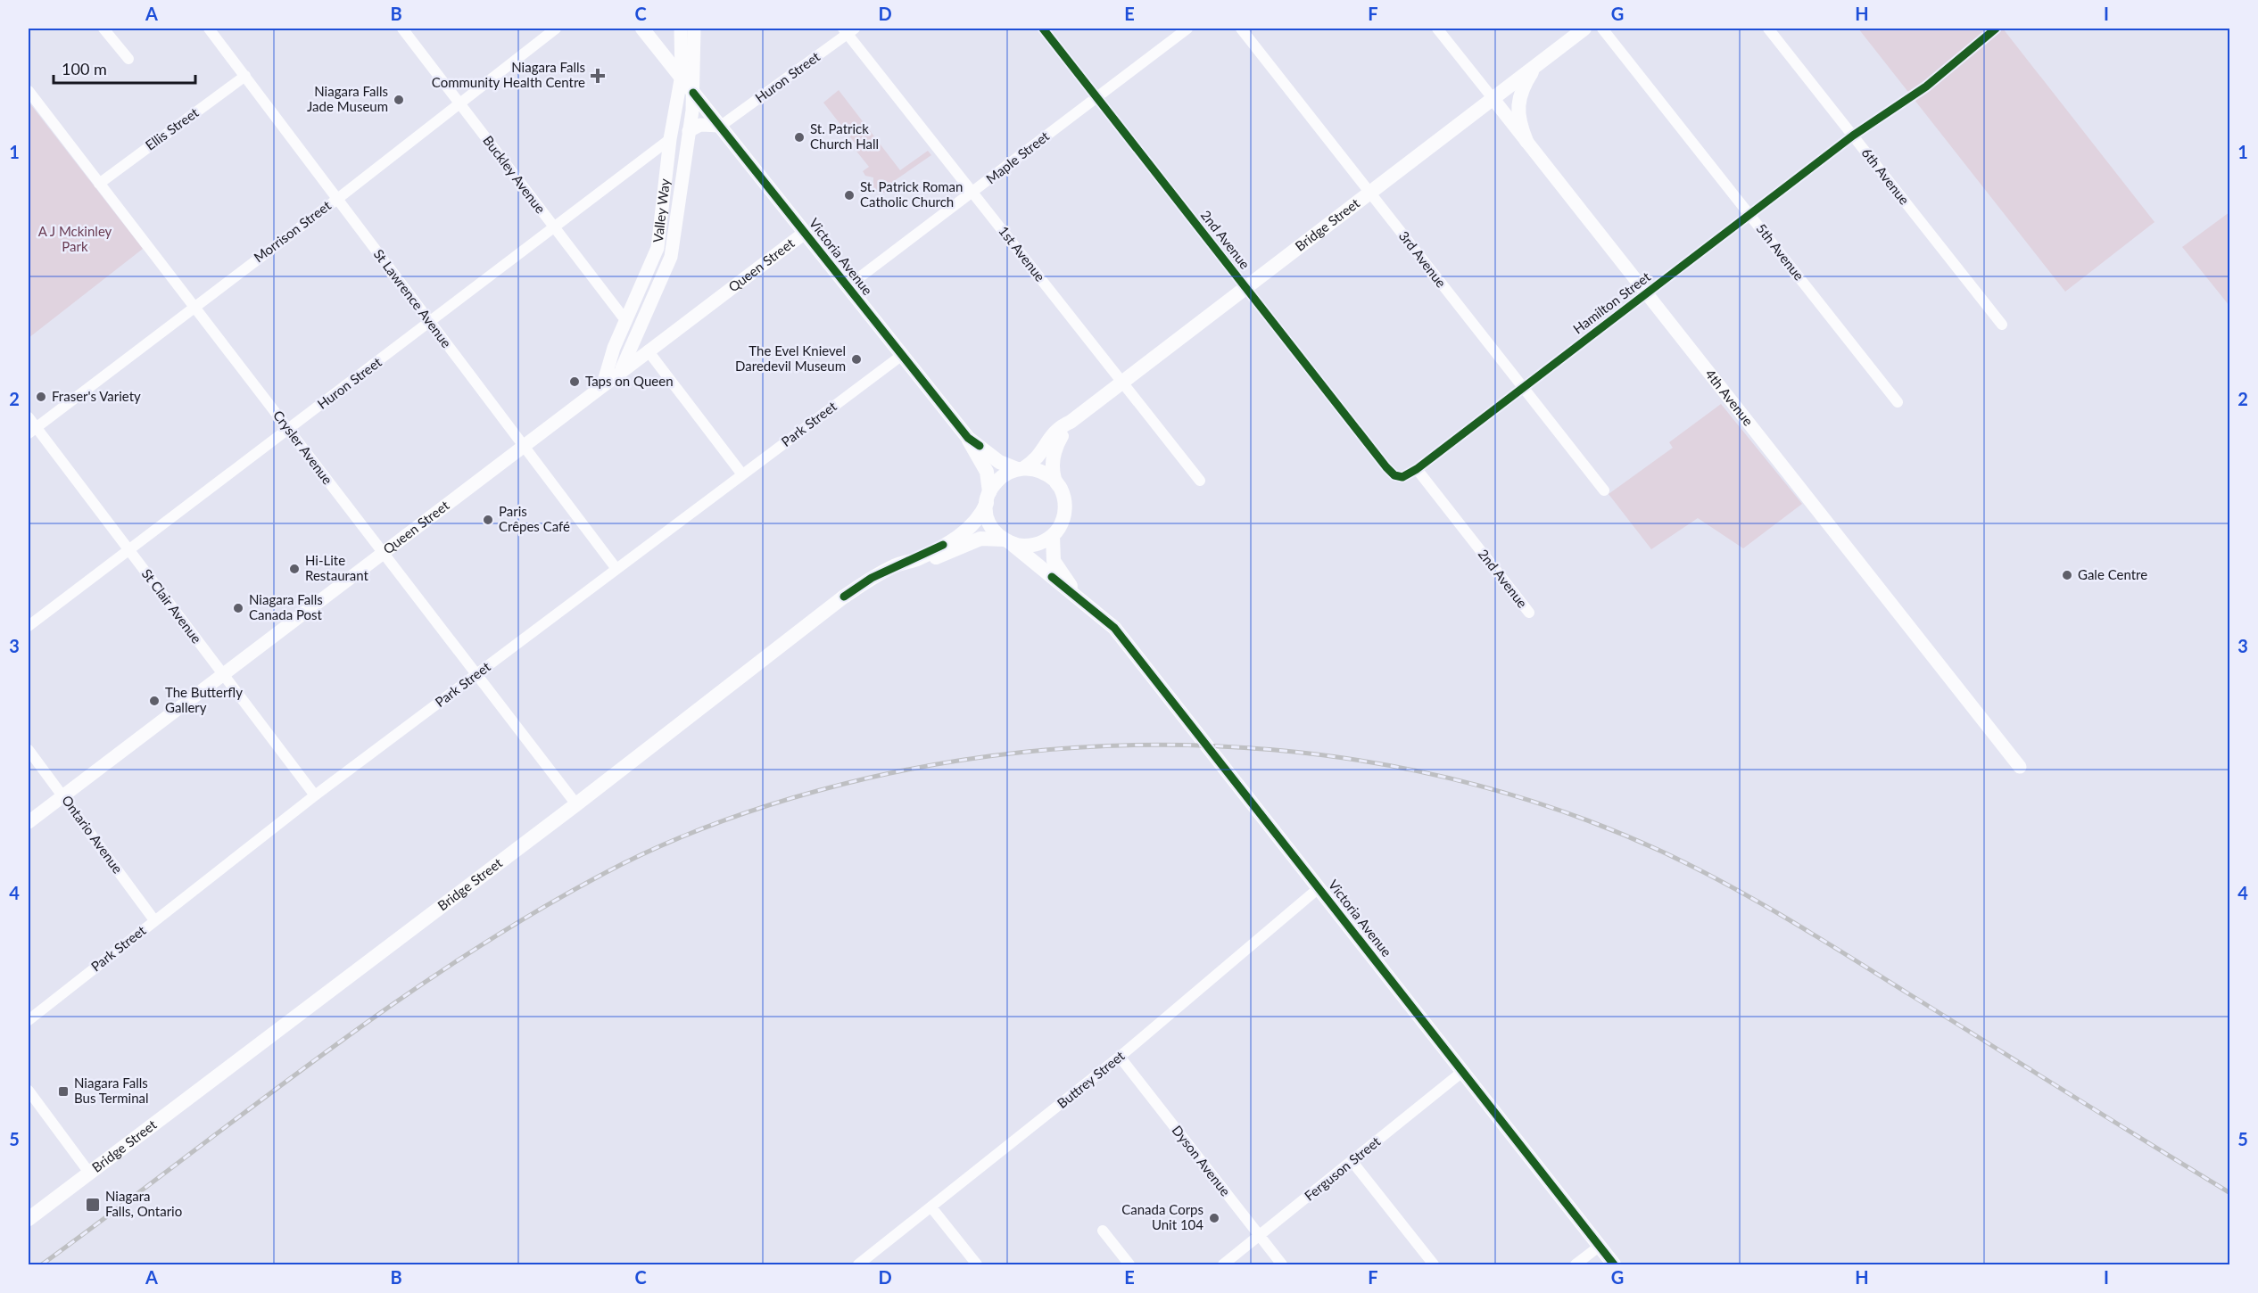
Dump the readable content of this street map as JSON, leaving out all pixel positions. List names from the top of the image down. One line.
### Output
{"streets":{"main road":["Bridge Street","Victoria Avenue"],"street":["Huron Street","Ellis Street","Maple Street","Buckley Avenue","6th Avenue","Valley Way","Morrison Street","2nd Avenue","5th Avenue","1st Avenue","3rd Avenue","Queen Street","St Lawrence Avenue","Hamilton Street","4th Avenue","Park Street","Crysler Avenue","St Clair Avenue","Ontario Avenue","Buttrey Street","Dyson Avenue","Ferguson Street"]},"crossings":[["Huron Street","Buckley Avenue"],["Huron Street","Valley Way"],["Huron Street","1st Avenue"],["Huron Street","Victoria Avenue"],["Huron Street","St Lawrence Avenue"],["Huron Street","Crysler Avenue"],["Huron Street","St Clair Avenue"],["Ellis Street","St Lawrence Avenue"],["Ellis Street","Crysler Avenue"],["Maple Street","2nd Avenue"],["Maple Street","1st Avenue"],["Maple Street","Victoria Avenue"],["Buckley Avenue","Valley Way"],["Buckley Avenue","Morrison Street"],["6th Avenue","Hamilton Street"],["Valley Way","Victoria Avenue"],["Valley Way","Queen Street"],["Bridge Street","2nd Avenue"],["Bridge Street","1st Avenue"],["Bridge Street","Victoria Avenue"],["Bridge Street","3rd Avenue"],["Bridge Street","4th Avenue"],["Bridge Street","Crysler Avenue"],["Morrison Street","St Lawrence Avenue"],["Morrison Street","Crysler Avenue"],["Morrison Street","St Clair Avenue"],["2nd Avenue","Hamilton Street"],["5th Avenue","Hamilton Street"],["Victoria Avenue","Queen Street"],["Victoria Avenue","Park Street"],["Victoria Avenue","Buttrey Street"],["Victoria Avenue","Ferguson Street"],["3rd Avenue","Hamilton Street"],["Queen Street","St Lawrence Avenue"],["Queen Street","Crysler Avenue"],["Queen Street","St Clair Avenue"],["Queen Street","Ontario Avenue"],["St Lawrence Avenue","Park Street"],["Hamilton Street","4th Avenue"],["Park Street","Crysler Avenue"],["Park Street","St Clair Avenue"],["Park Street","Ontario Avenue"],["Buttrey Street","Dyson Avenue"],["Dyson Avenue","Ferguson Street"]],"parks":["A J Mckinley Park"],"places":{"health":["Niagara Falls Community Health Centre"],"other":["Niagara Falls Jade Museum","St. Patrick Church Hall","St. Patrick Roman Catholic Church","The Evel Knievel Daredevil Museum","Taps on Queen","Fraser's Variety","Paris Crêpes Café","Hi-Lite Restaurant","Gale Centre","Niagara Falls Canada Post","The Butterfly Gallery","Canada Corps Unit 104"],"transit":["Niagara Falls Bus Terminal","Niagara Falls, Ontario"]},"scale_bar":"100 m","grid":{"columns":["A","B","C","D","E","F","G","H","I"],"rows":["1","2","3","4","5"]}}
